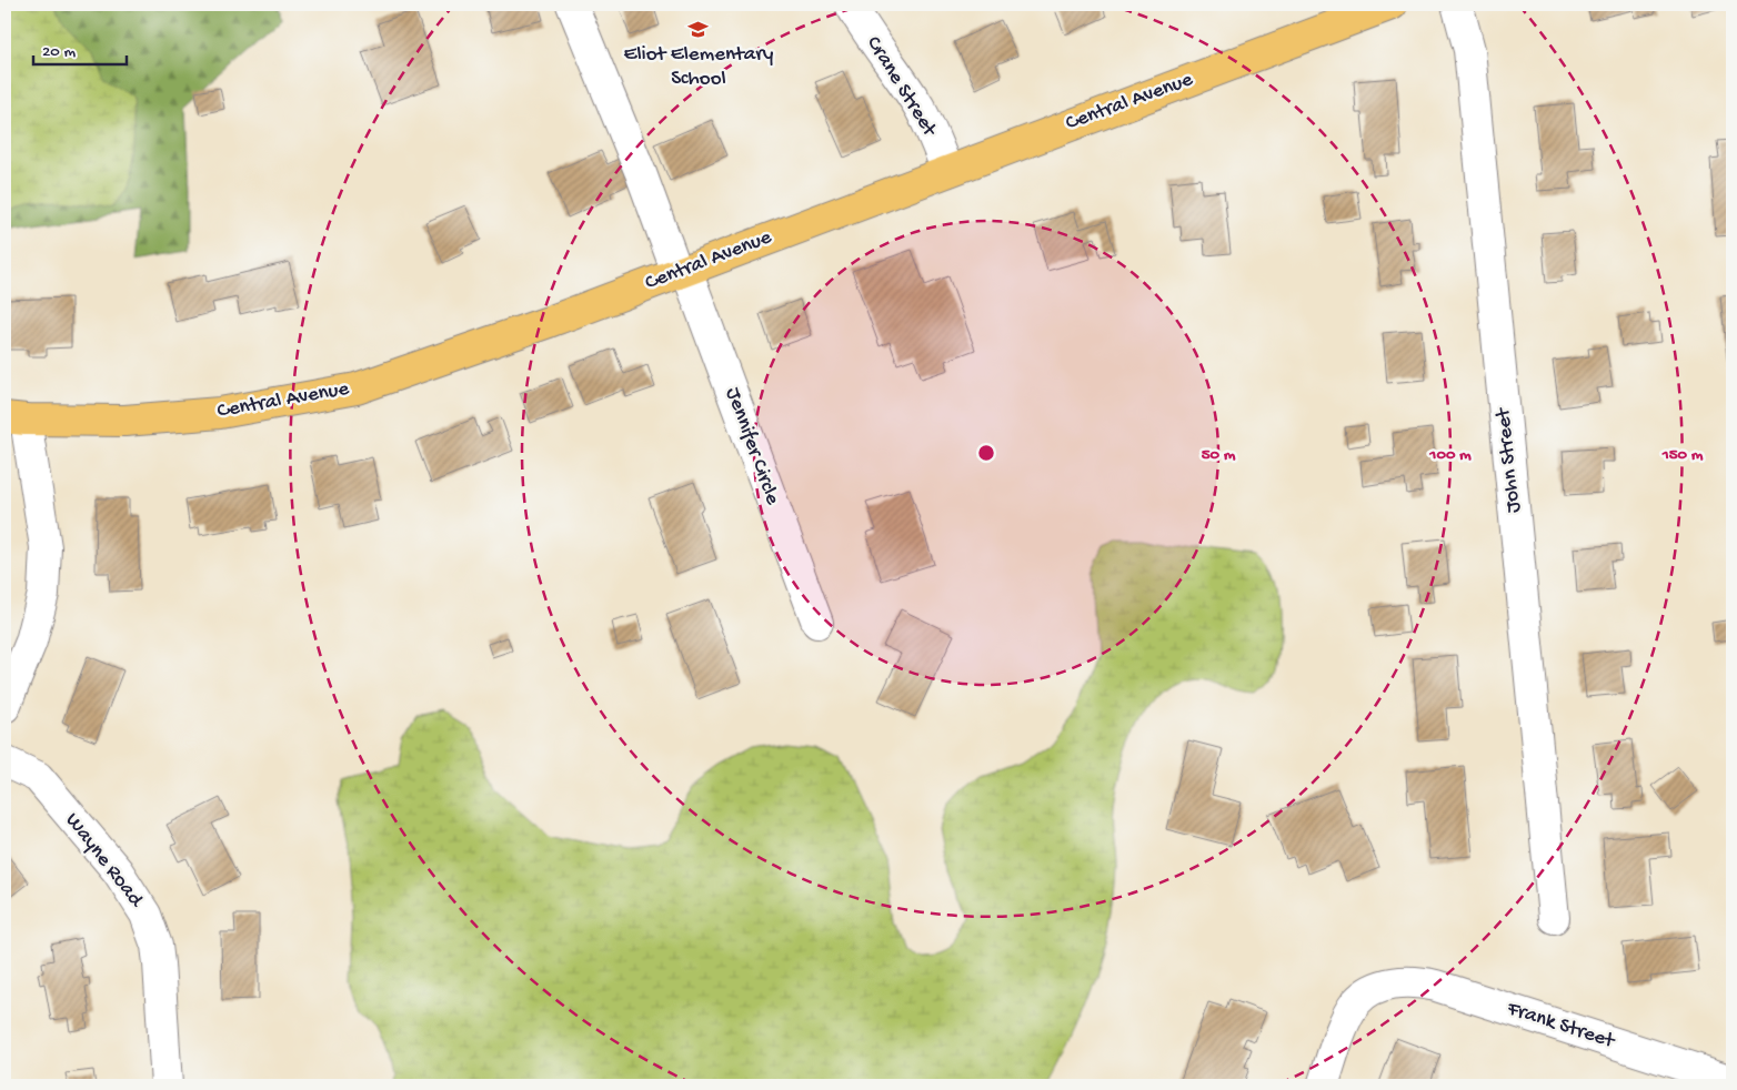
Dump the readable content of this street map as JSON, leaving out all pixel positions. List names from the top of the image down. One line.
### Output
{"streets":{"main road":["Central Avenue"],"street":["Crane Street","Jennifer Circle","John Street","Wayne Road","Frank Street"]},"crossings":[["Crane Street","Central Avenue"],["Central Avenue","Jennifer Circle"]],"places":{"school or university":["Eliot Elementary School"]},"scale_bar":"20 m","rings":["50 m","100 m","150 m"]}
